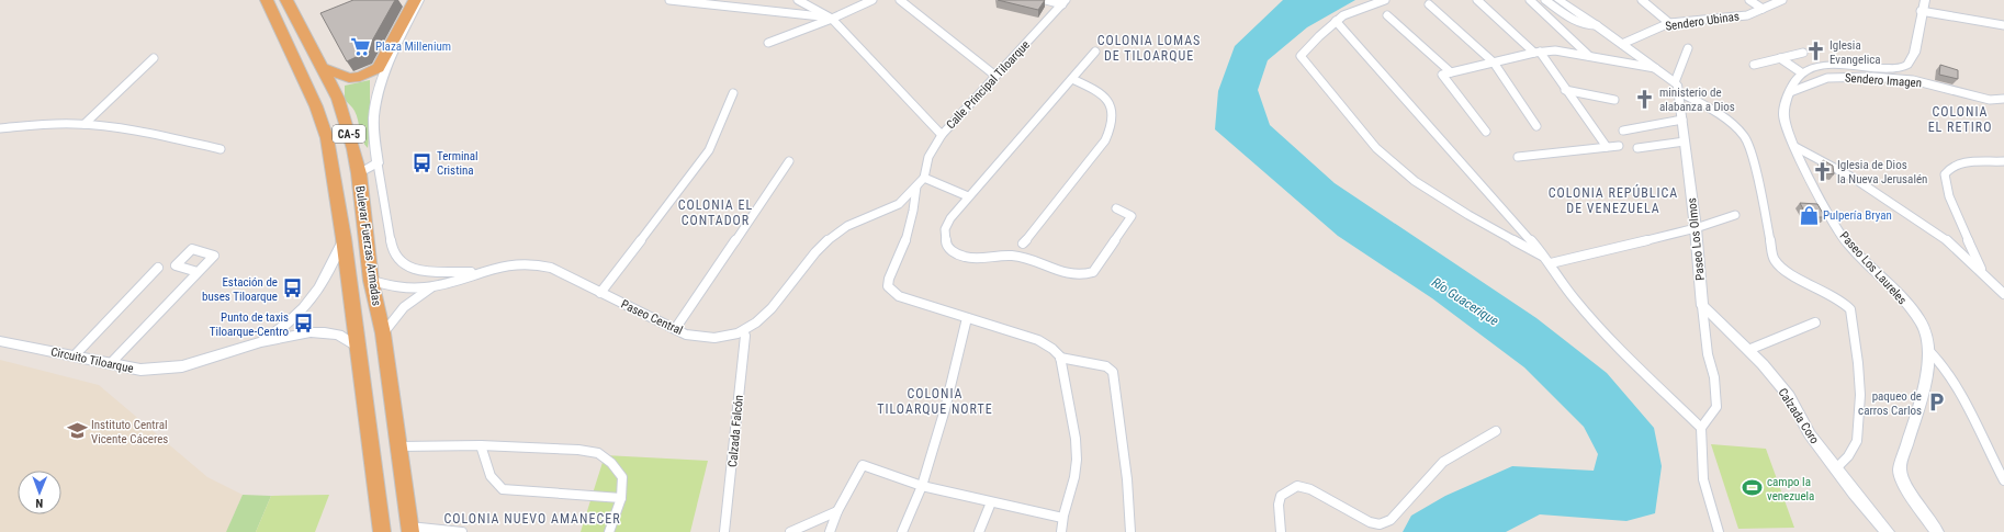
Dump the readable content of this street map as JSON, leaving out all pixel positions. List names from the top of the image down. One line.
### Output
{"streets":{"highway":["CA-5","Bulevar Fuerzas Armadas"],"street":["Sendero Ubinas","Sendero Imagen","Calle Principal Tiloarque","Paseo Los Olmos","Paseo Los Laureles","Paseo Central","Circuito Tiloarque","Calzada Coro","Calzada Falcón"]},"crossings":[["Sendero Imagen","Paseo Los Laureles"],["Calle Principal Tiloarque","Paseo Central"],["Paseo Los Olmos","Calzada Coro"],["Bulevar Fuerzas Armadas","Paseo Central"],["Bulevar Fuerzas Armadas","Circuito Tiloarque"],["Paseo Central","Calzada Falcón"]],"districts":["COLONIA LOMAS DE TILOARQUE","COLONIA EL RETIRO","COLONIA REPÚBLICA DE VENEZUELA","COLONIA EL CONTADOR","COLONIA TILOARQUE NORTE","COLONIA NUEVO AMANECER"],"water":["Río Guacerique"],"places":{"supermarket":["Plaza Millenium"],"church":["Iglesia Evangelica","ministerio de alabanza a Dios","Iglesia de Dios la Nueva Jerusalén"],"bus stop":["Terminal Cristina","Estación de buses Tiloarque","Punto de taxis Tiloarque-Centro"],"shop":["Pulpería Bryan"],"parking":["paqueo de carros Carlos"],"school or university":["Instituto Central Vicente Cáceres"],"sports":["campo la venezuela"]},"north":"bottom"}
